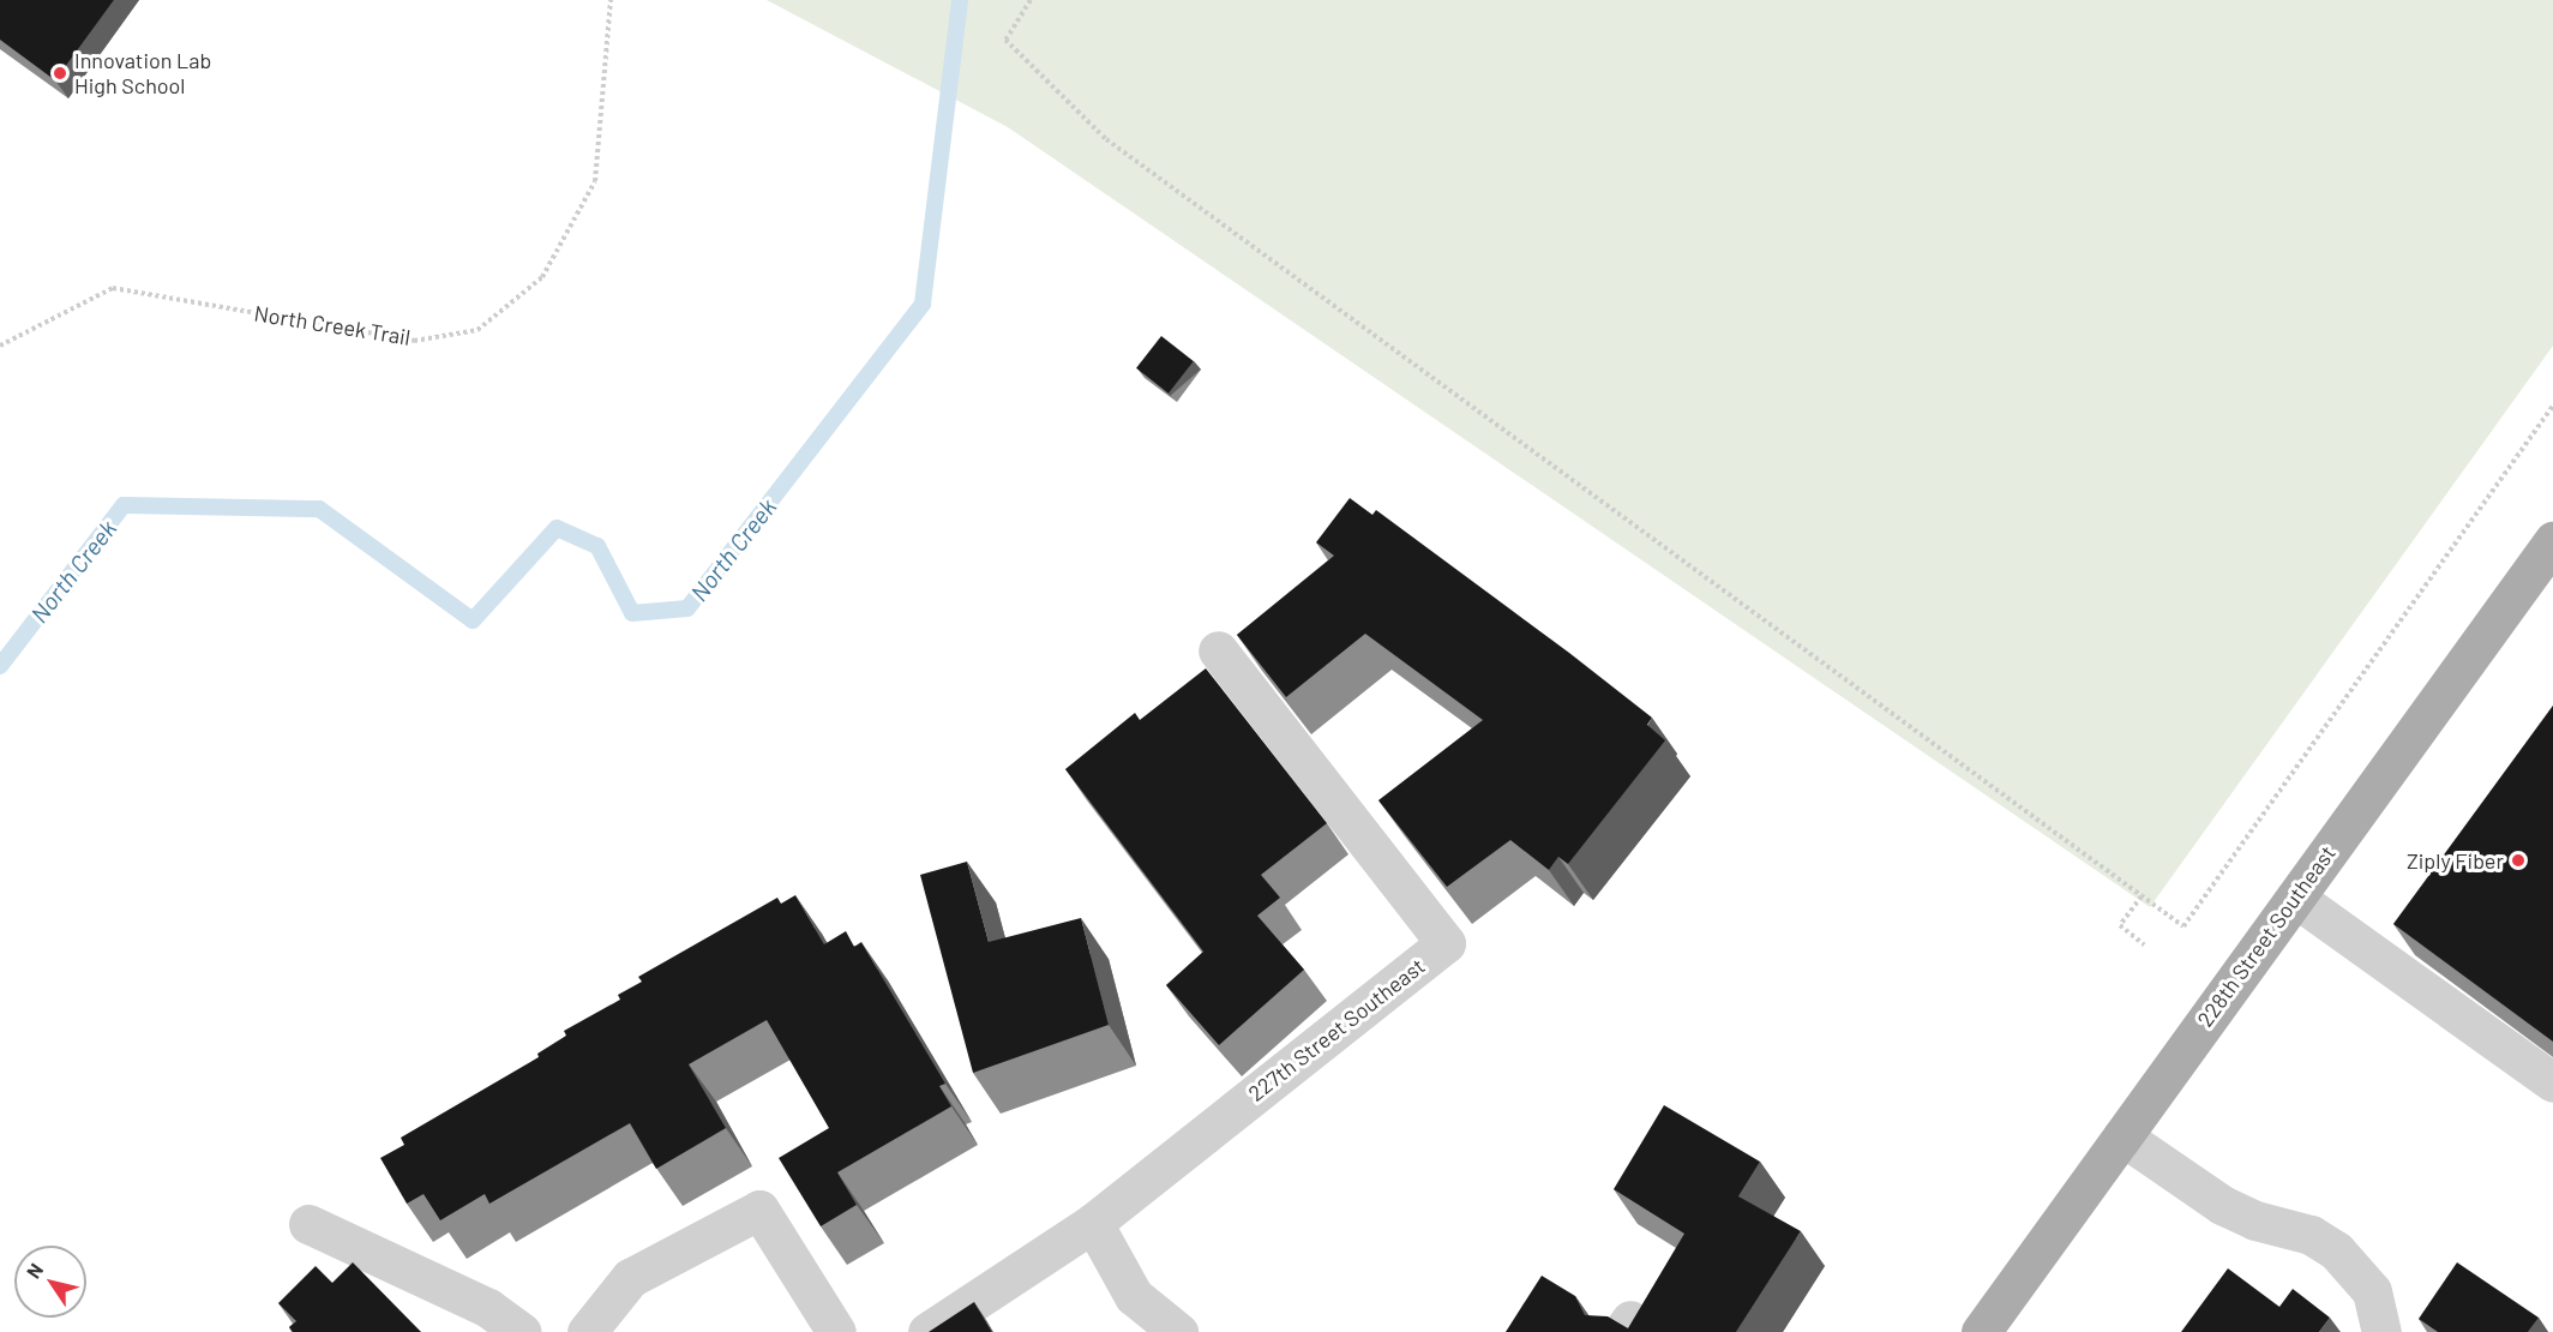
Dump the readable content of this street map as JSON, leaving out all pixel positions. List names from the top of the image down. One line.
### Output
{"streets":{"main road":["228th Street Southeast"],"street":["227th Street Southeast"],"path":["North Creek Trail"]},"water":["North Creek"],"places":["Innovation Lab High School","Ziply Fiber"],"north":"top left"}
